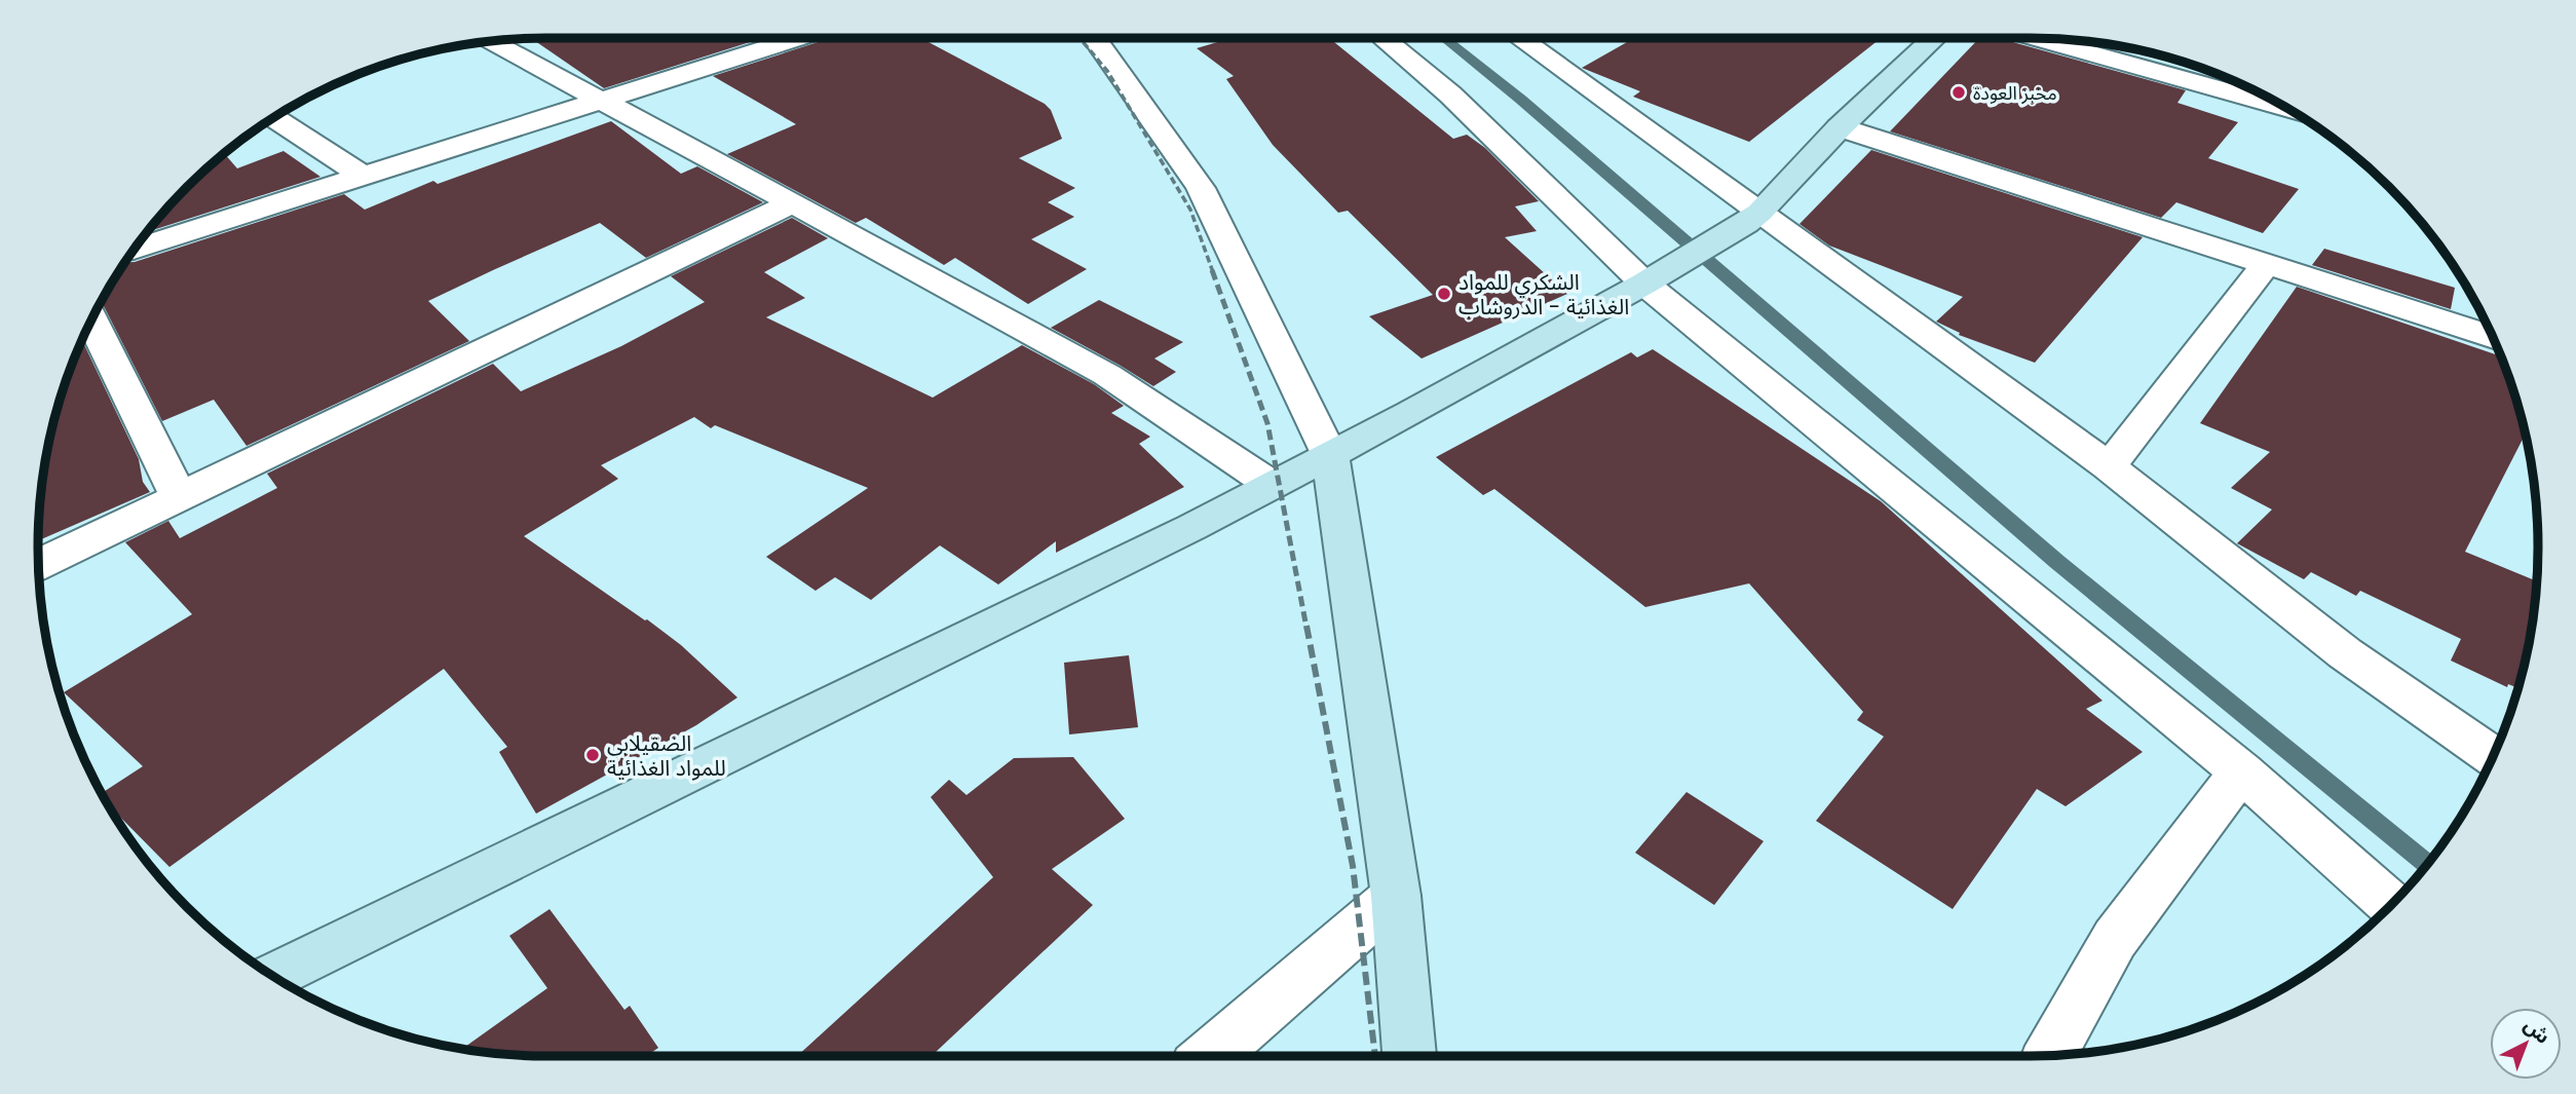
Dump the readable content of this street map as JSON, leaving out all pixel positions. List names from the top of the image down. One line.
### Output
{"places":["مخبز العودة","الشكري للمواد الغذائية - الدروشاب","الضقيلابي للمواد الغذائية"],"north":"top right"}
